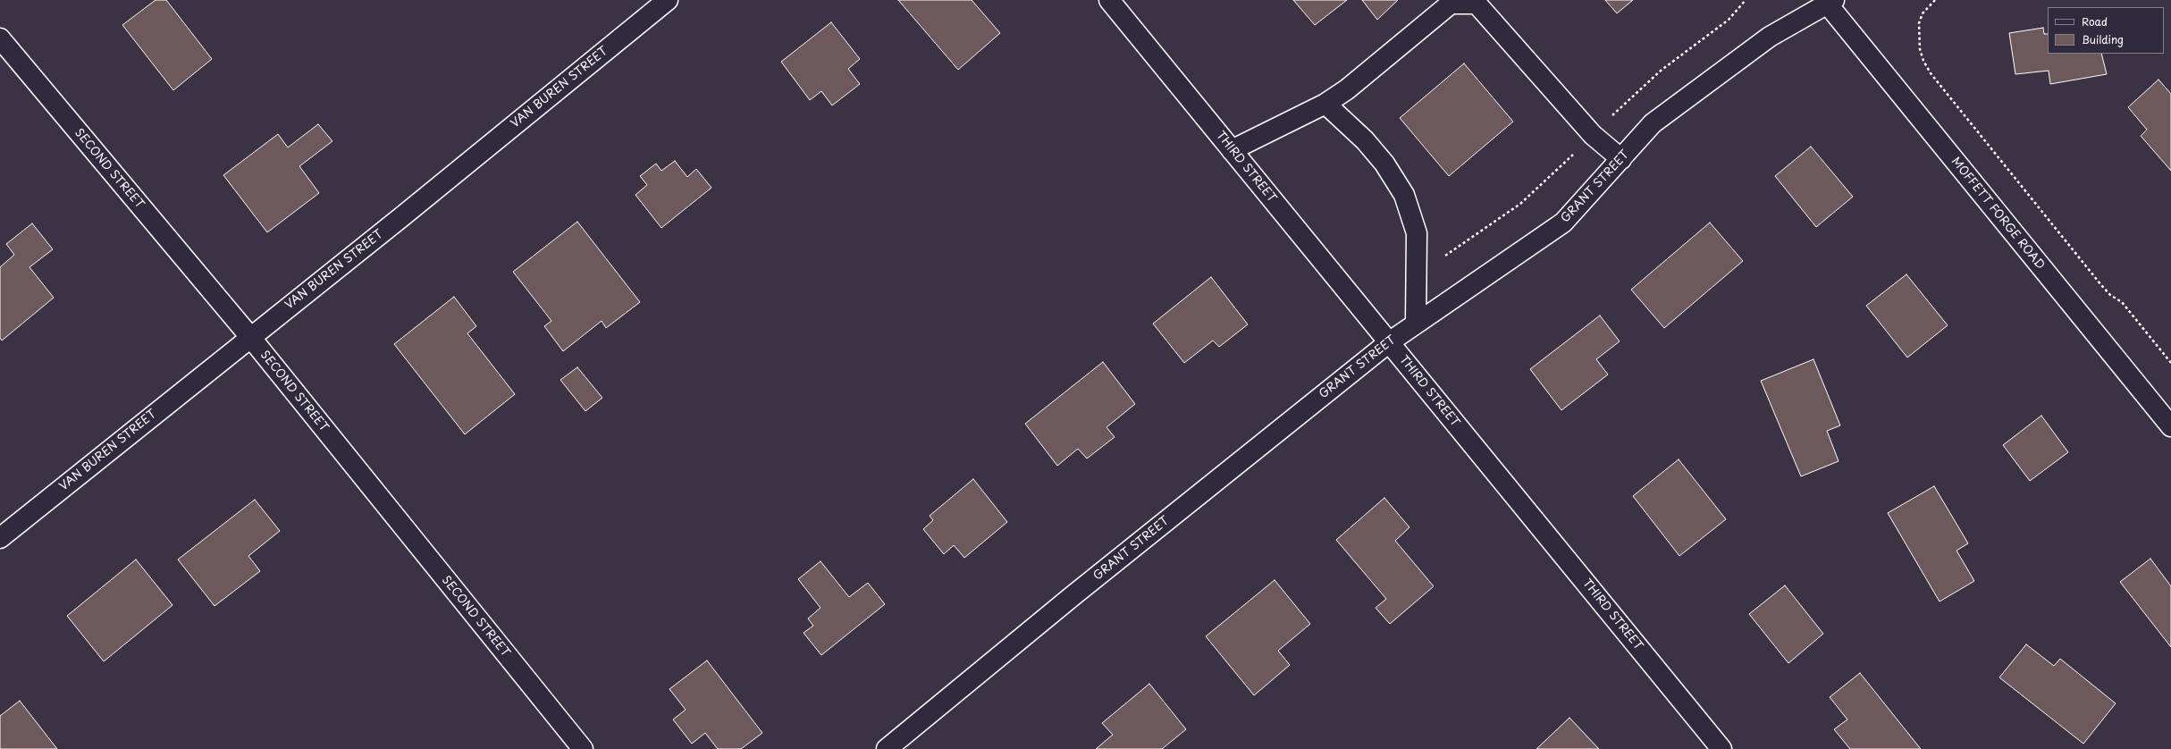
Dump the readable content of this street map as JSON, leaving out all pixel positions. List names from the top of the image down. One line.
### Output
{"streets":{"street":["VAN BUREN STREET","THIRD STREET","SECOND STREET","GRANT STREET","MOFFETT FORGE ROAD"]},"crossings":[["VAN BUREN STREET","SECOND STREET"],["THIRD STREET","GRANT STREET"],["GRANT STREET","MOFFETT FORGE ROAD"]],"legend":["Road","Building"]}
